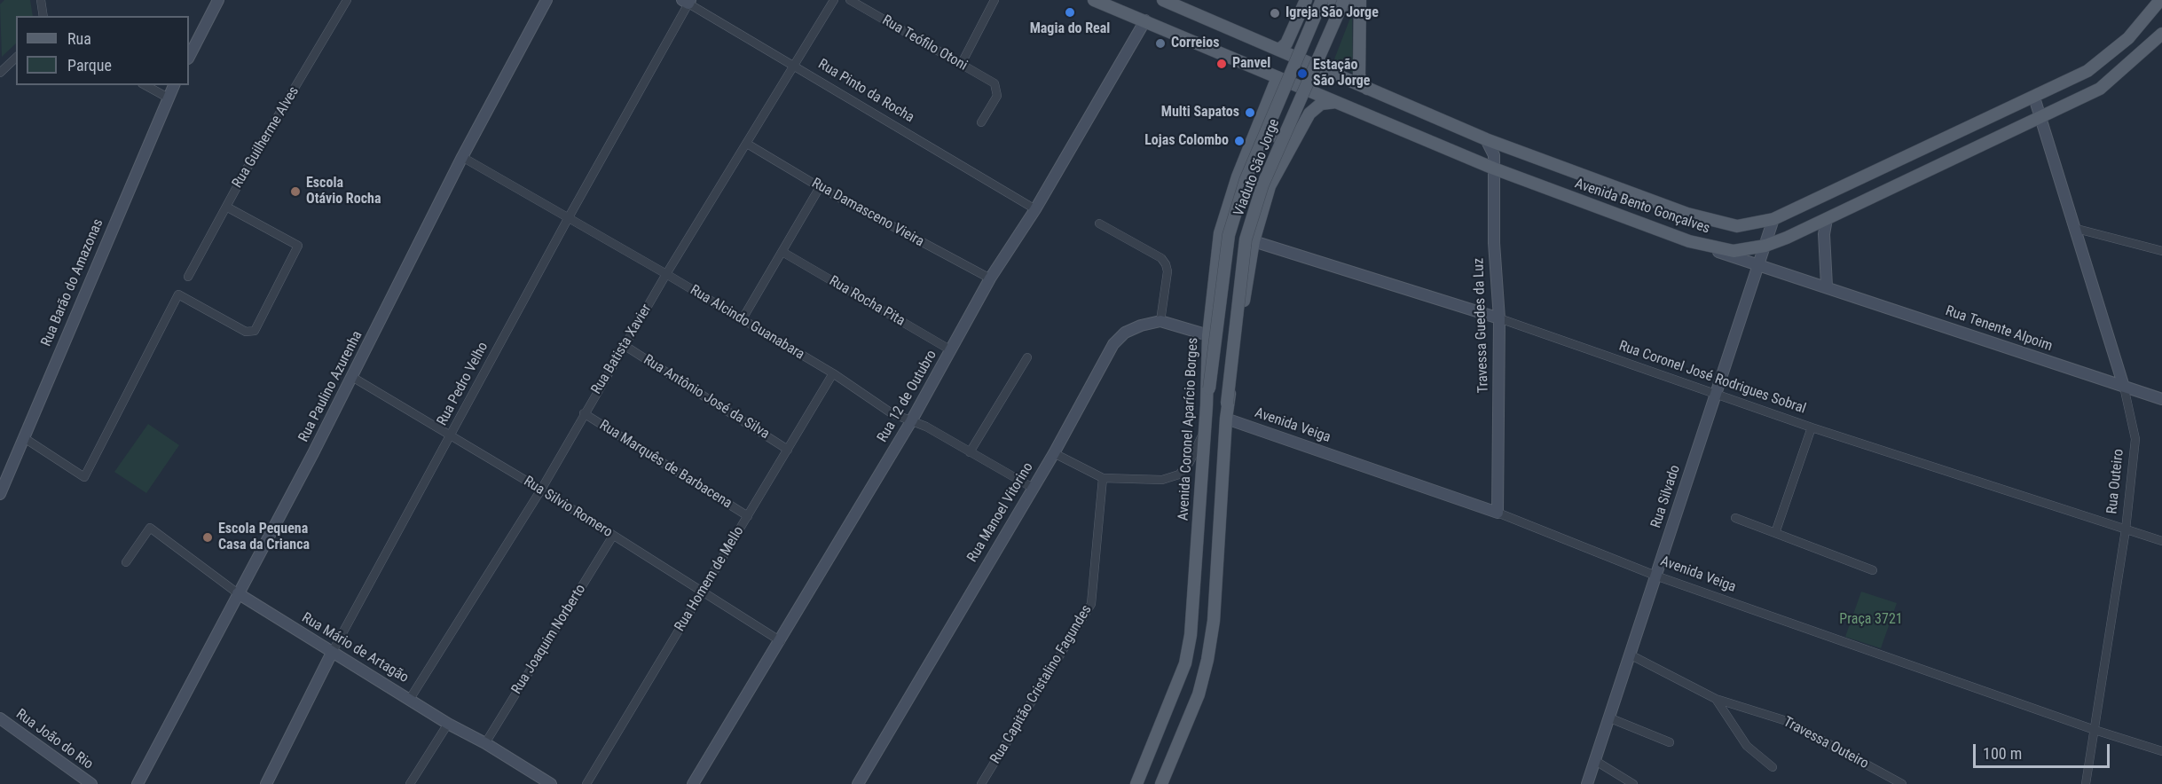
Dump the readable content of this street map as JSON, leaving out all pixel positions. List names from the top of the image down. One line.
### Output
{"streets":{"main road":["Viaduto São Jorge","Avenida Bento Gonçalves","Avenida Coronel Aparício Borges"],"street":["Rua Teófilo Otoni","Rua Pinto da Rocha","Rua Guilherme Alves","Rua Damasceno Vieira","Rua Barão do Amazonas","Rua Rocha Pita","Rua Alcindo Guanabara","Travessa Guedes da Luz","Rua Tenente Alpoim","Rua Batista Xavier","Rua Coronel José Rodrigues Sobral","Rua Pedro Velho","Rua Paulino Azurenha","Rua 12 de Outubro","Rua Antônio José da Silva","Avenida Veiga","Rua Marquês de Barbacena","Rua Outeiro","Rua Silvado","Rua Silvio Romero","Rua Manoel Vitorino","Rua Homem de Mello","Rua Joaquim Norberto","Rua Mário de Artagão","Rua Capitão Cristalino Fagundes","Rua João do Rio","Travessa Outeiro"]},"crossings":[["Rua Pinto da Rocha","Rua Batista Xavier"],["Rua Pinto da Rocha","Rua Pedro Velho"],["Rua Pinto da Rocha","Rua 12 de Outubro"],["Viaduto São Jorge","Avenida Veiga"],["Viaduto São Jorge","Avenida Coronel Aparício Borges"],["Avenida Bento Gonçalves","Travessa Guedes da Luz"],["Avenida Bento Gonçalves","Rua Tenente Alpoim"],["Avenida Bento Gonçalves","Rua 12 de Outubro"],["Avenida Bento Gonçalves","Avenida Coronel Aparício Borges"],["Avenida Bento Gonçalves","Rua Outeiro"],["Avenida Bento Gonçalves","Rua Silvado"],["Rua Damasceno Vieira","Rua Batista Xavier"],["Rua Damasceno Vieira","Rua 12 de Outubro"],["Rua Rocha Pita","Rua 12 de Outubro"],["Rua Alcindo Guanabara","Rua Batista Xavier"],["Rua Alcindo Guanabara","Rua Pedro Velho"],["Rua Alcindo Guanabara","Rua Paulino Azurenha"],["Rua Alcindo Guanabara","Rua 12 de Outubro"],["Rua Alcindo Guanabara","Rua Manoel Vitorino"],["Rua Alcindo Guanabara","Rua Homem de Mello"],["Travessa Guedes da Luz","Rua Coronel José Rodrigues Sobral"],["Travessa Guedes da Luz","Avenida Veiga"],["Rua Tenente Alpoim","Rua Outeiro"],["Rua Tenente Alpoim","Rua Silvado"],["Rua Batista Xavier","Rua Antônio José da Silva"],["Rua Batista Xavier","Rua Marquês de Barbacena"],["Rua Batista Xavier","Rua Silvio Romero"],["Rua Batista Xavier","Rua Mário de Artagão"],["Rua Coronel José Rodrigues Sobral","Rua Outeiro"],["Rua Coronel José Rodrigues Sobral","Rua Silvado"],["Rua Pedro Velho","Rua Silvio Romero"],["Rua Pedro Velho","Rua Mário de Artagão"],["Rua Paulino Azurenha","Rua Silvio Romero"],["Rua Paulino Azurenha","Rua Mário de Artagão"],["Rua 12 de Outubro","Rua Silvio Romero"],["Rua Antônio José da Silva","Rua Homem de Mello"],["Avenida Veiga","Rua Outeiro"],["Avenida Veiga","Rua Silvado"],["Rua Marquês de Barbacena","Rua Homem de Mello"],["Rua Silvado","Travessa Outeiro"],["Rua Silvio Romero","Rua Homem de Mello"],["Rua Silvio Romero","Rua Joaquim Norberto"],["Rua Joaquim Norberto","Rua Mário de Artagão"]],"parks":["Praça 3721"],"places":["Magia do Real","Igreja São Jorge","Correios","Panvel","Estação São Jorge","Multi Sapatos","Lojas Colombo","Escola Otávio Rocha","Escola Pequena Casa da Crianca"],"legend":["Rua","Parque"],"scale_bar":"100 m"}
